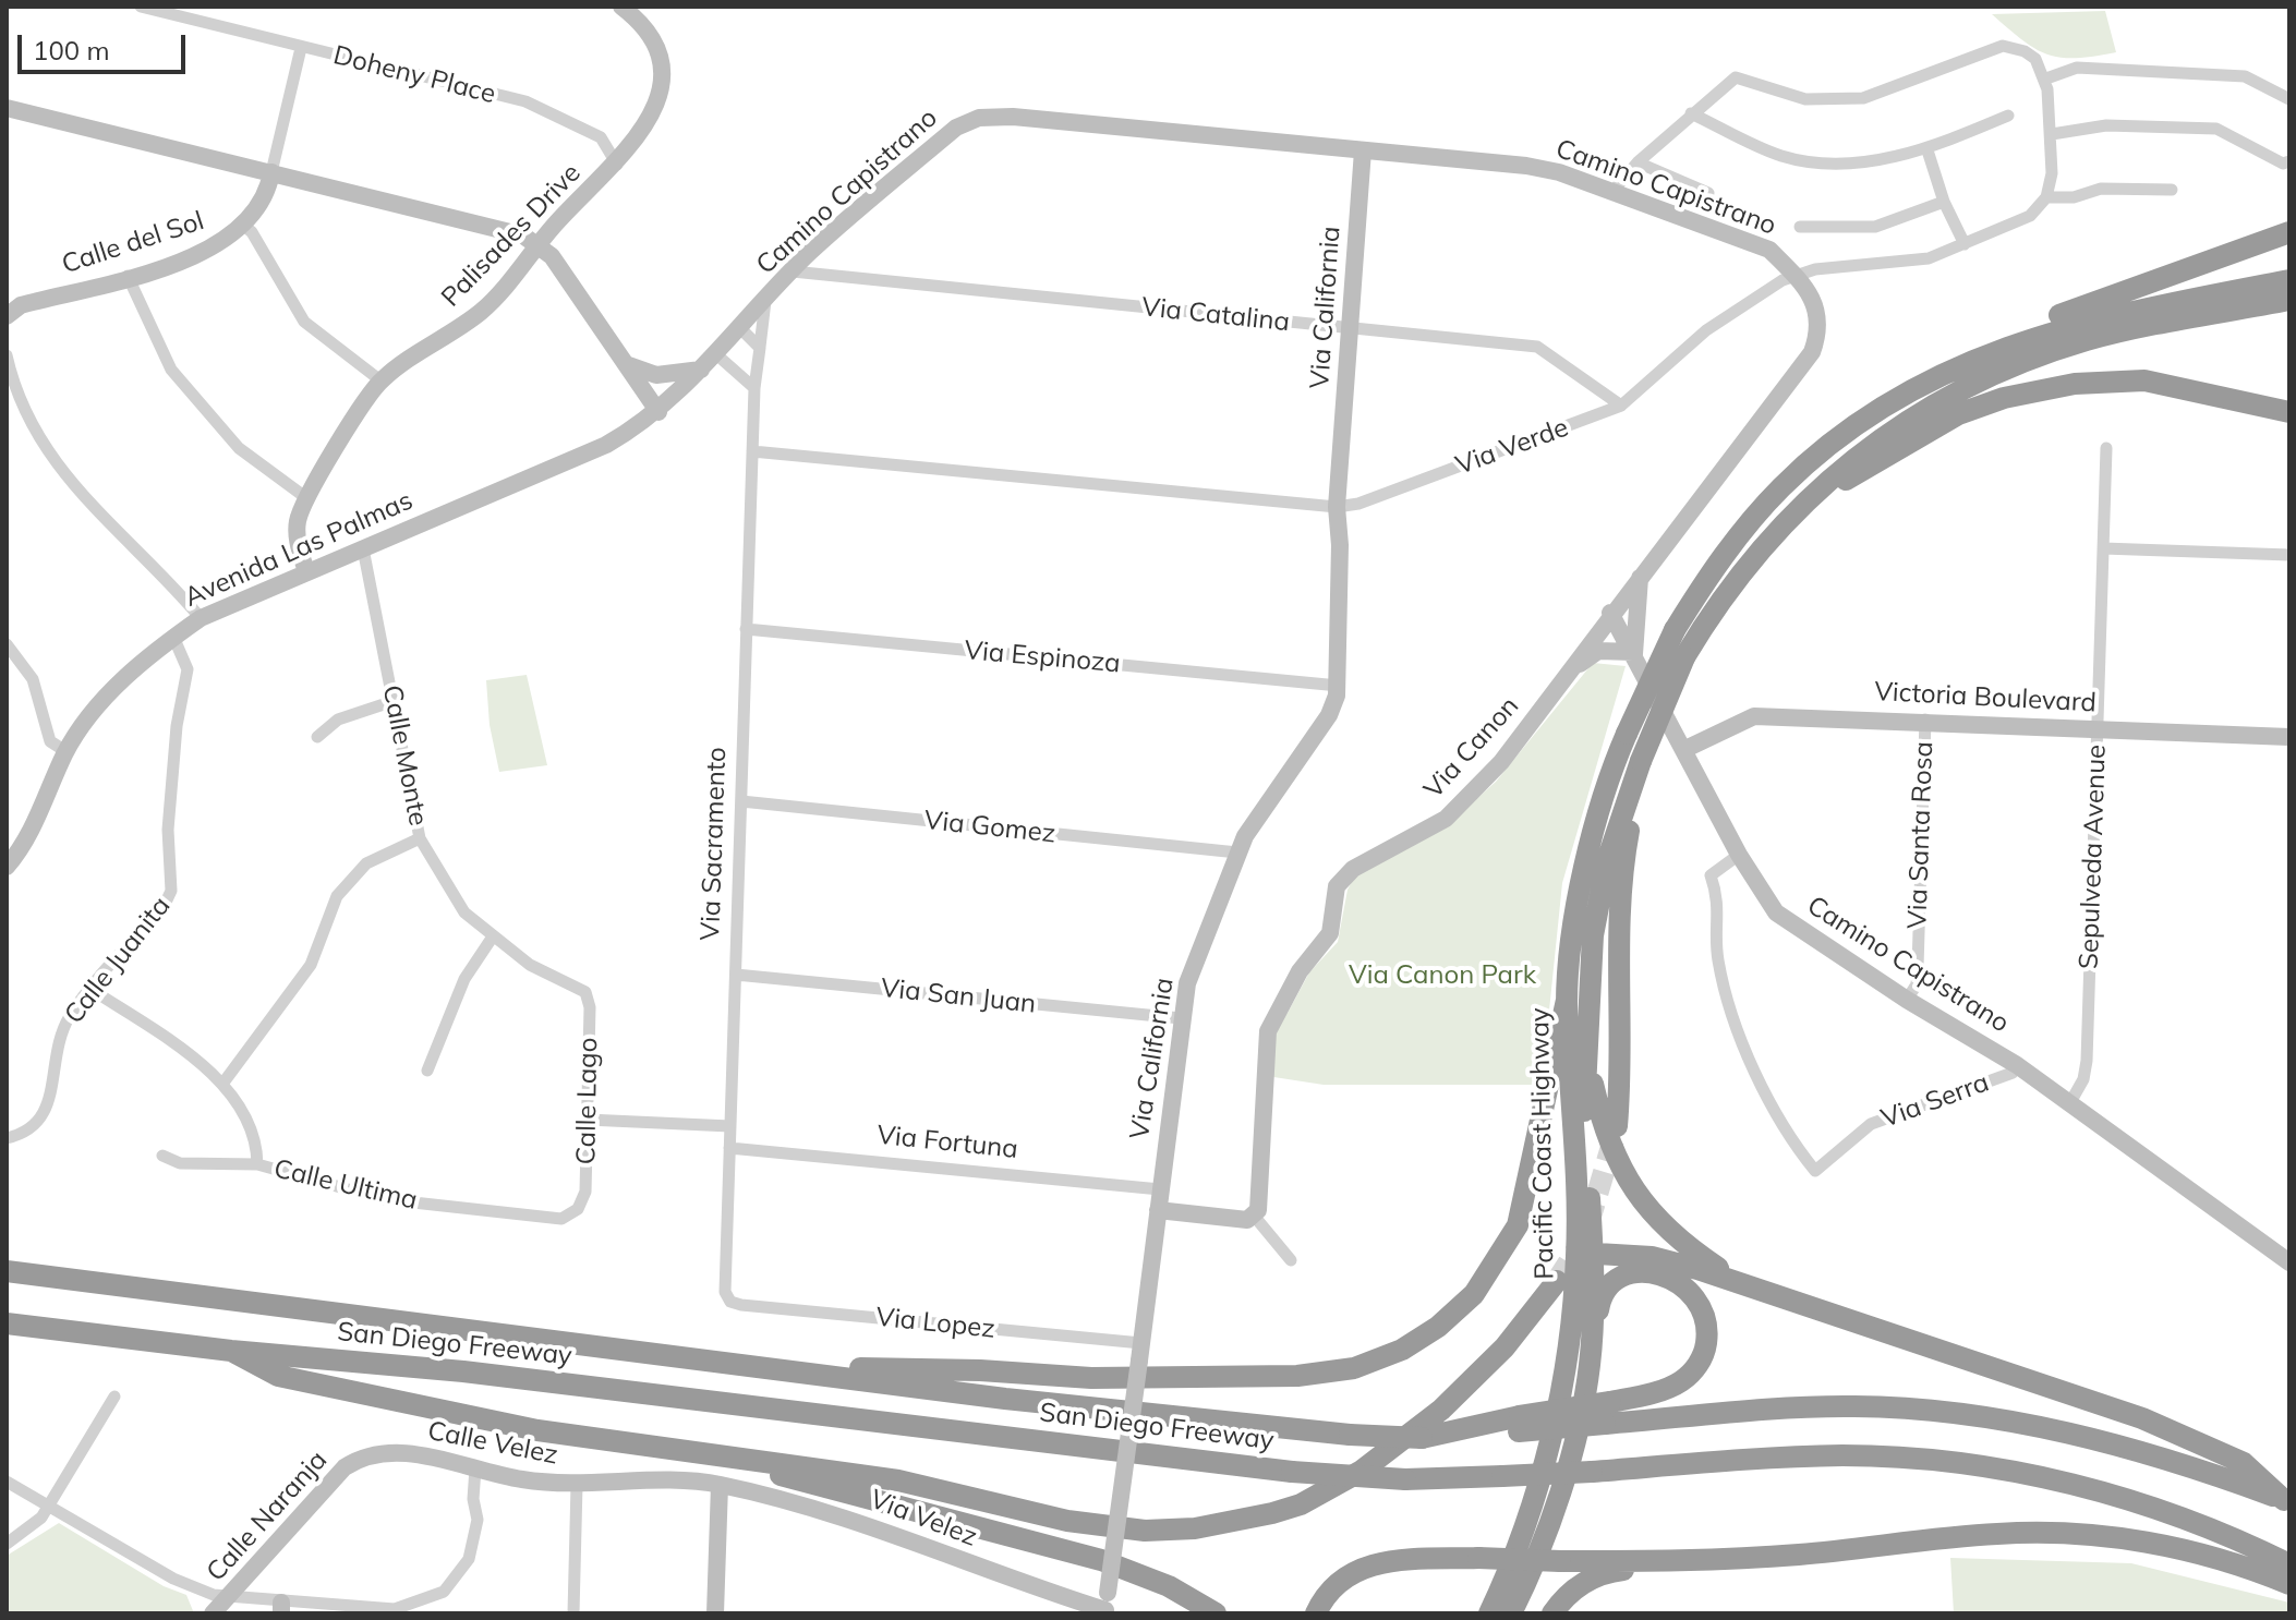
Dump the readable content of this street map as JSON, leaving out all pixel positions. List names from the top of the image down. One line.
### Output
{"streets":{"highway":["Pacific Coast Highway","San Diego Freeway"],"main road":["Camino Capistrano","Palisades Drive","Calle del Sol","Via California","Avenida Las Palmas","Victoria Boulevard","Via Canon","Calle Velez","Calle Naranja","Via Velez"],"street":["Doheny Place","Via Catalina","Via Verde","Via Espinoza","Calle Monte","Via Gomez","Via Santa Rosa","Via Sacramento","Sepulveda Avenue","Calle Juanita","Via San Juan","Calle Lago","Via Serra","Via Fortuna","Calle Ultima","Via Lopez"]},"crossings":[["Doheny Place","Palisades Drive"],["Doheny Place","Calle del Sol"],["Camino Capistrano","Via California"],["Camino Capistrano","Via Catalina"],["Camino Capistrano","Via Verde"],["Camino Capistrano","Avenida Las Palmas"],["Camino Capistrano","Victoria Boulevard"],["Camino Capistrano","Via Canon"],["Camino Capistrano","Via Santa Rosa"],["Camino Capistrano","Via Sacramento"],["Camino Capistrano","Sepulveda Avenue"],["Camino Capistrano","Via Serra"],["Palisades Drive","Avenida Las Palmas"],["Via California","Via Catalina"],["Via California","Via Verde"],["Via California","Via Espinoza"],["Via California","Via Gomez"],["Via California","Via San Juan"],["Via California","Via Fortuna"],["Via California","Via Lopez"],["Via California","Via Velez"],["Via Catalina","Via Verde"],["Via Verde","Via Canon"],["Via Verde","Via Sacramento"],["Avenida Las Palmas","Calle Monte"],["Avenida Las Palmas","Calle Juanita"],["Via Espinoza","Via Sacramento"],["Victoria Boulevard","Via Santa Rosa"],["Victoria Boulevard","Sepulveda Avenue"],["Calle Monte","Calle Lago"],["Via Gomez","Via Sacramento"],["Via Sacramento","Via San Juan"],["Via Sacramento","Via Fortuna"],["Via Sacramento","Via Lopez"],["Calle Lago","Calle Ultima"],["Calle Velez","Calle Naranja"],["Calle Velez","Via Velez"]],"parks":["Via Canon Park"],"scale_bar":"100 m"}
